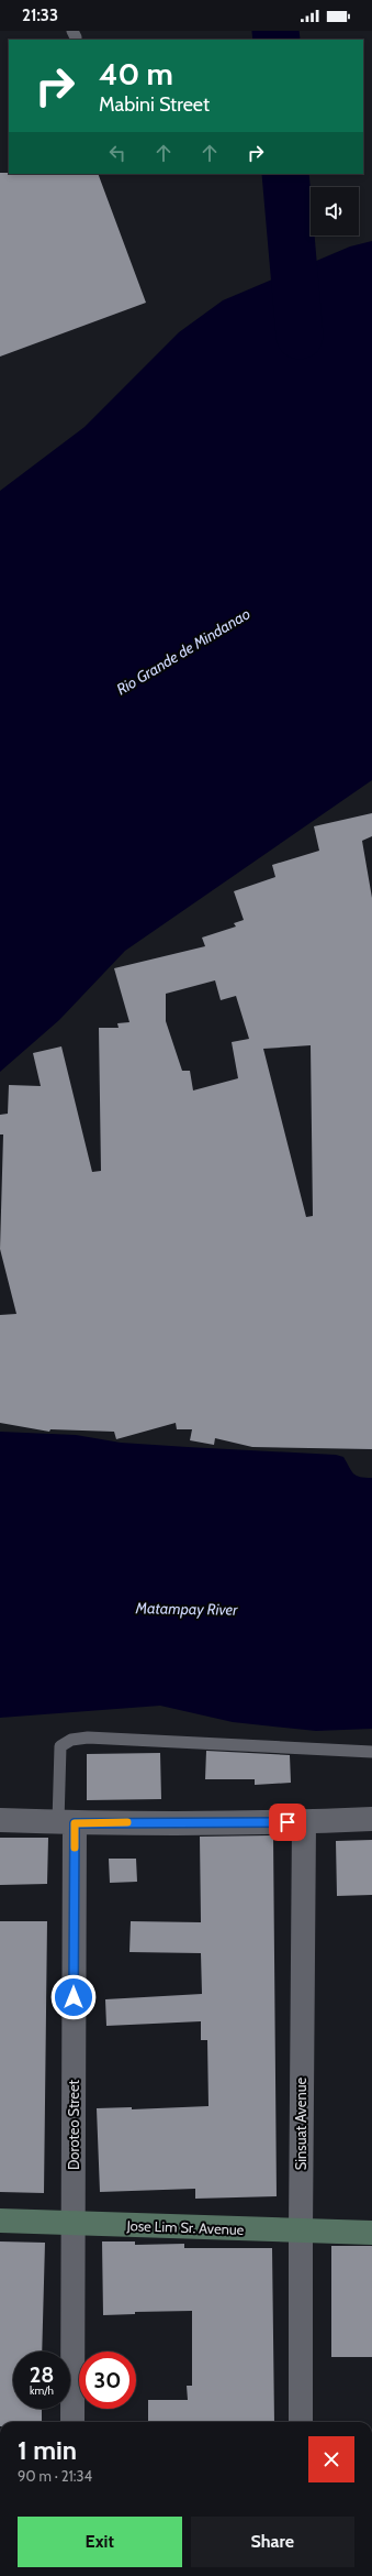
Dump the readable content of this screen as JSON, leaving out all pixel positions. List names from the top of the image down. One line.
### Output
{"streets":{"main road":["Jose Lim Sr. Avenue"],"street":["Sinsuat Avenue","Doroteo Street"]},"crossings":[["Sinsuat Avenue","Jose Lim Sr. Avenue"],["Doroteo Street","Jose Lim Sr. Avenue"]],"water":["Rio Grande de Mindanao","Matampay River"],"page":{"status":"21:33","turn":["40 m","Mabini Street"],"speed":"28 km/h","limit":"30","heading":["1 min","90 m · 21:34"],"buttons":["Exit","Share"]}}
